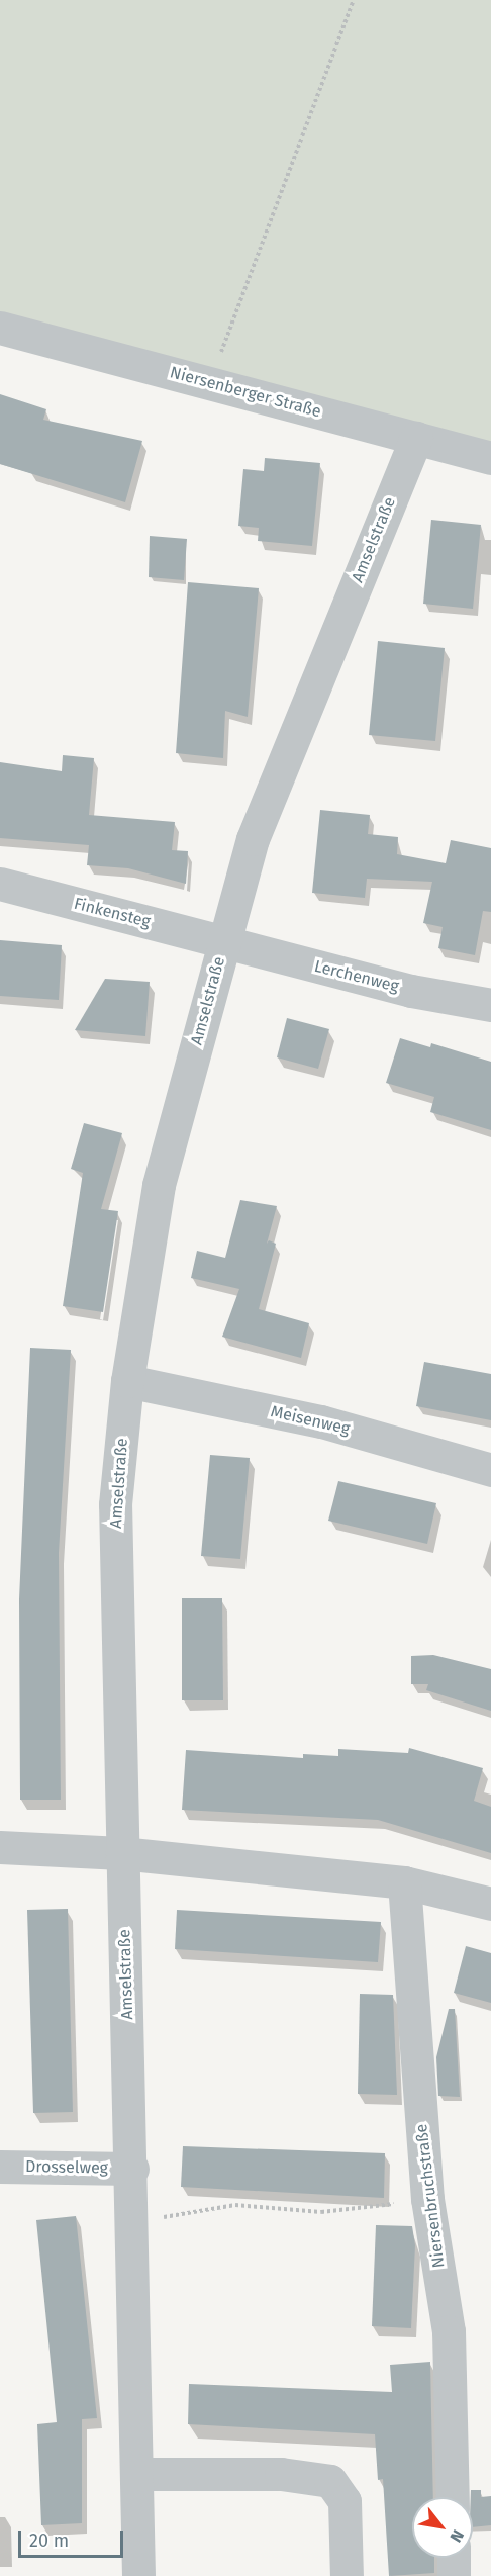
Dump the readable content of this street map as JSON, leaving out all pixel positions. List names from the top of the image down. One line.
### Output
{"streets":{"street":["Niersenberger Straße","Amselstraße","Finkensteg","Lerchenweg","Meisenweg","Drosselweg","Niersenbruchstraße"]},"crossings":[["Niersenberger Straße","Amselstraße"],["Amselstraße","Finkensteg"],["Amselstraße","Lerchenweg"],["Amselstraße","Meisenweg"],["Amselstraße","Drosselweg"],["Finkensteg","Lerchenweg"]],"scale_bar":"20 m","north":"bottom right"}
